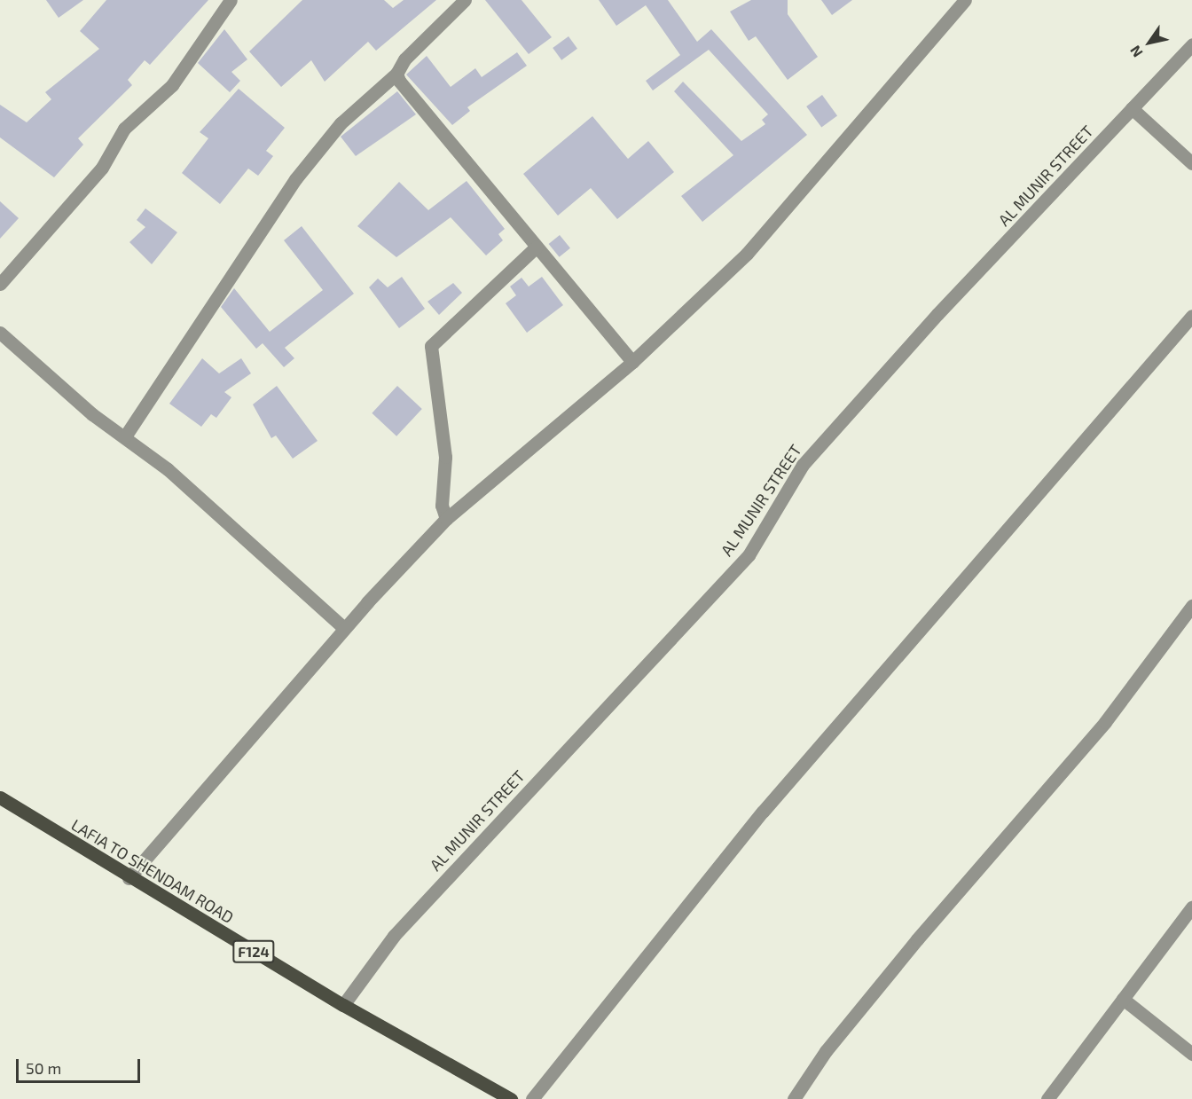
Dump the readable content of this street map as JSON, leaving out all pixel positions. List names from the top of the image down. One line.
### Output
{"streets":{"main road":["LAFIA TO SHENDAM ROAD","F124"],"street":["AL MUNIR STREET"]},"crossings":[["AL MUNIR STREET","LAFIA TO SHENDAM ROAD"]],"scale_bar":"50 m","north":"bottom left"}
